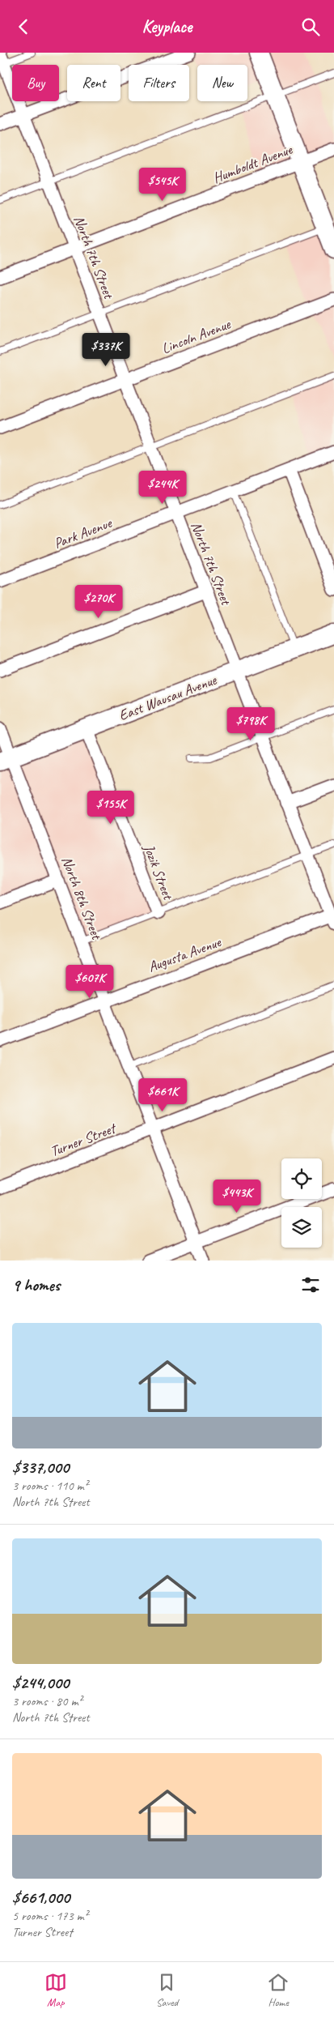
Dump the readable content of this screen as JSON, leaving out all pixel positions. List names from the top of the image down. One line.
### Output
{"streets":{"main road":["East Wausau Avenue"],"street":["Humboldt Avenue","North 7th Street","Lincoln Avenue","Park Avenue","Jozik Street","North 8th Street","Augusta Avenue","Turner Street"]},"crossings":[["Humboldt Avenue","North 7th Street"],["North 7th Street","Lincoln Avenue"],["North 7th Street","Park Avenue"],["North 7th Street","East Wausau Avenue"],["North 7th Street","Augusta Avenue"],["East Wausau Avenue","Jozik Street"],["East Wausau Avenue","North 8th Street"],["North 8th Street","Augusta Avenue"],["North 8th Street","Turner Street"]],"page":{"header":"Keyplace","chip":["Buy","Rent","Filters","New"],"price":["$545K","$337K","$244K","$270K","$798K","$155K","$607K","$661K","$443K"],"heading":"9 homes","list":[{"name":"$337,000","note":"3 rooms · 110 m² · North 7th Street"},{"name":"$244,000","note":"3 rooms · 80 m² · North 7th Street"},{"name":"$661,000","note":"5 rooms · 173 m² · Turner Street"}],"tabs":["Map","Saved","Home"]}}
